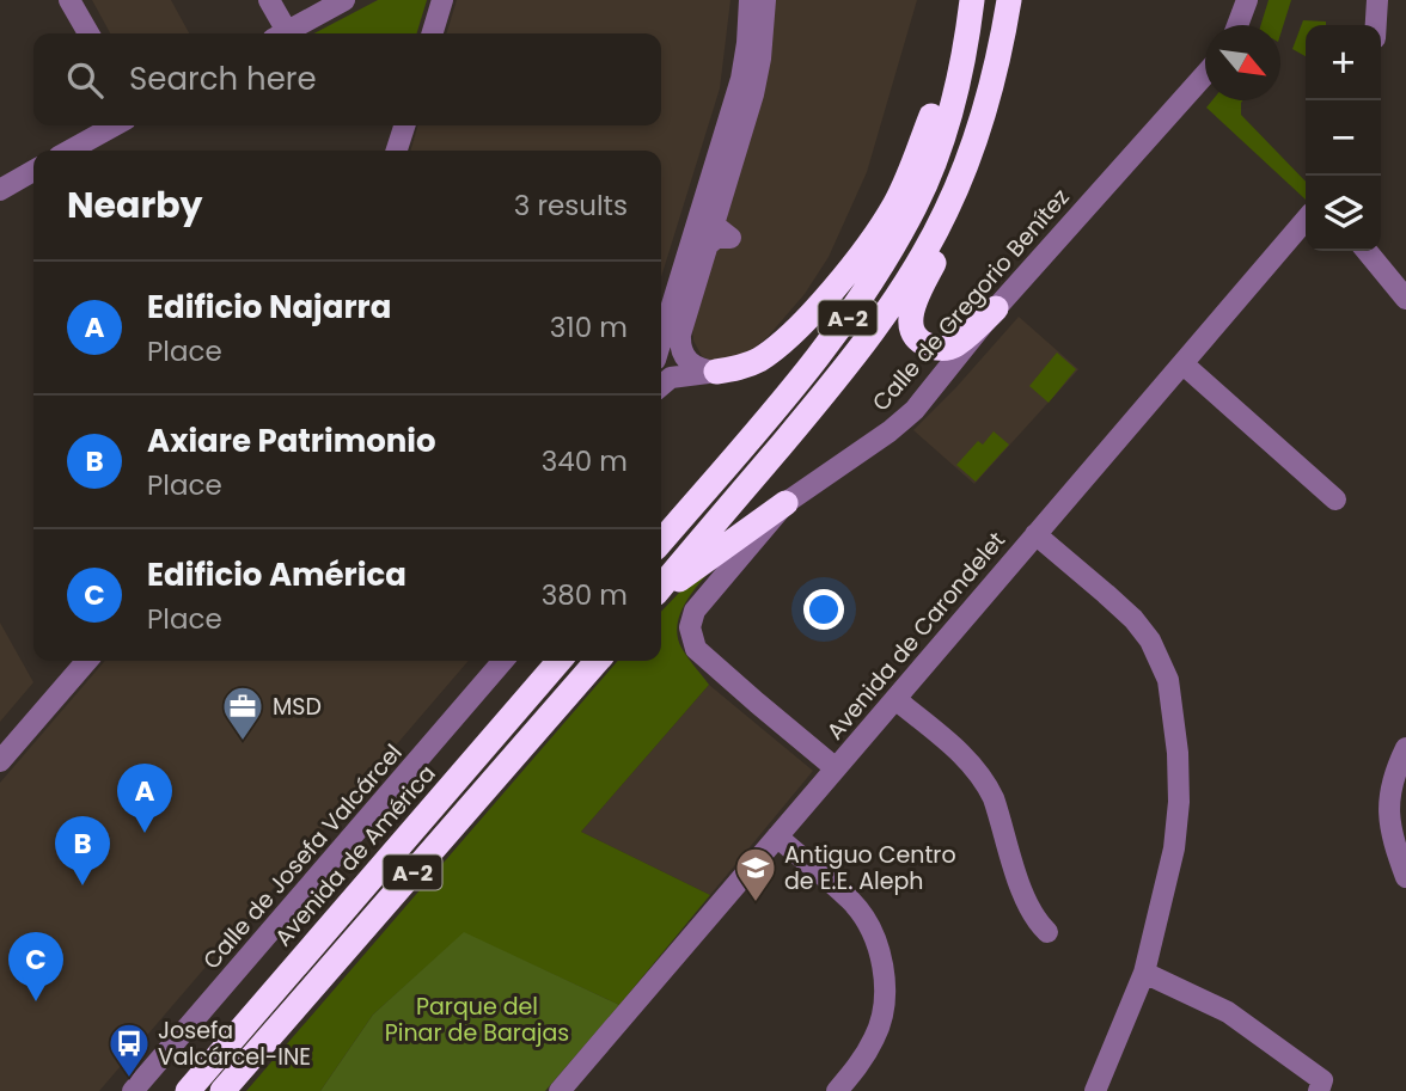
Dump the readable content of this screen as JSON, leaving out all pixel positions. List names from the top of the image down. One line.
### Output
{"streets":{"highway":["A-2","Avenida de América"],"street":["Calle de Gregorio Benítez","Avenida de Carondelet","Calle de Josefa Valcárcel"]},"crossings":[["Calle de Gregorio Benítez","Avenida de Carondelet"]],"parks":["Parque del Pinar de Barajas"],"places":{"office":["MSD"],"school or university":["Antiguo Centro de E.E. Aleph"],"bus stop":["Josefa Valcárcel-INE"]},"north":"bottom right","page":{"map_buttons":["+","−"],"search":"Search here","heading":["Nearby","3 results"],"list":[{"mark":"A","name":"Edificio Najarra","note":"Place","value":"310 m"},{"mark":"B","name":"Axiare Patrimonio","note":"Place","value":"340 m"},{"mark":"C","name":"Edificio América","note":"Place","value":"380 m"}],"pins":["A","B","C"]}}
